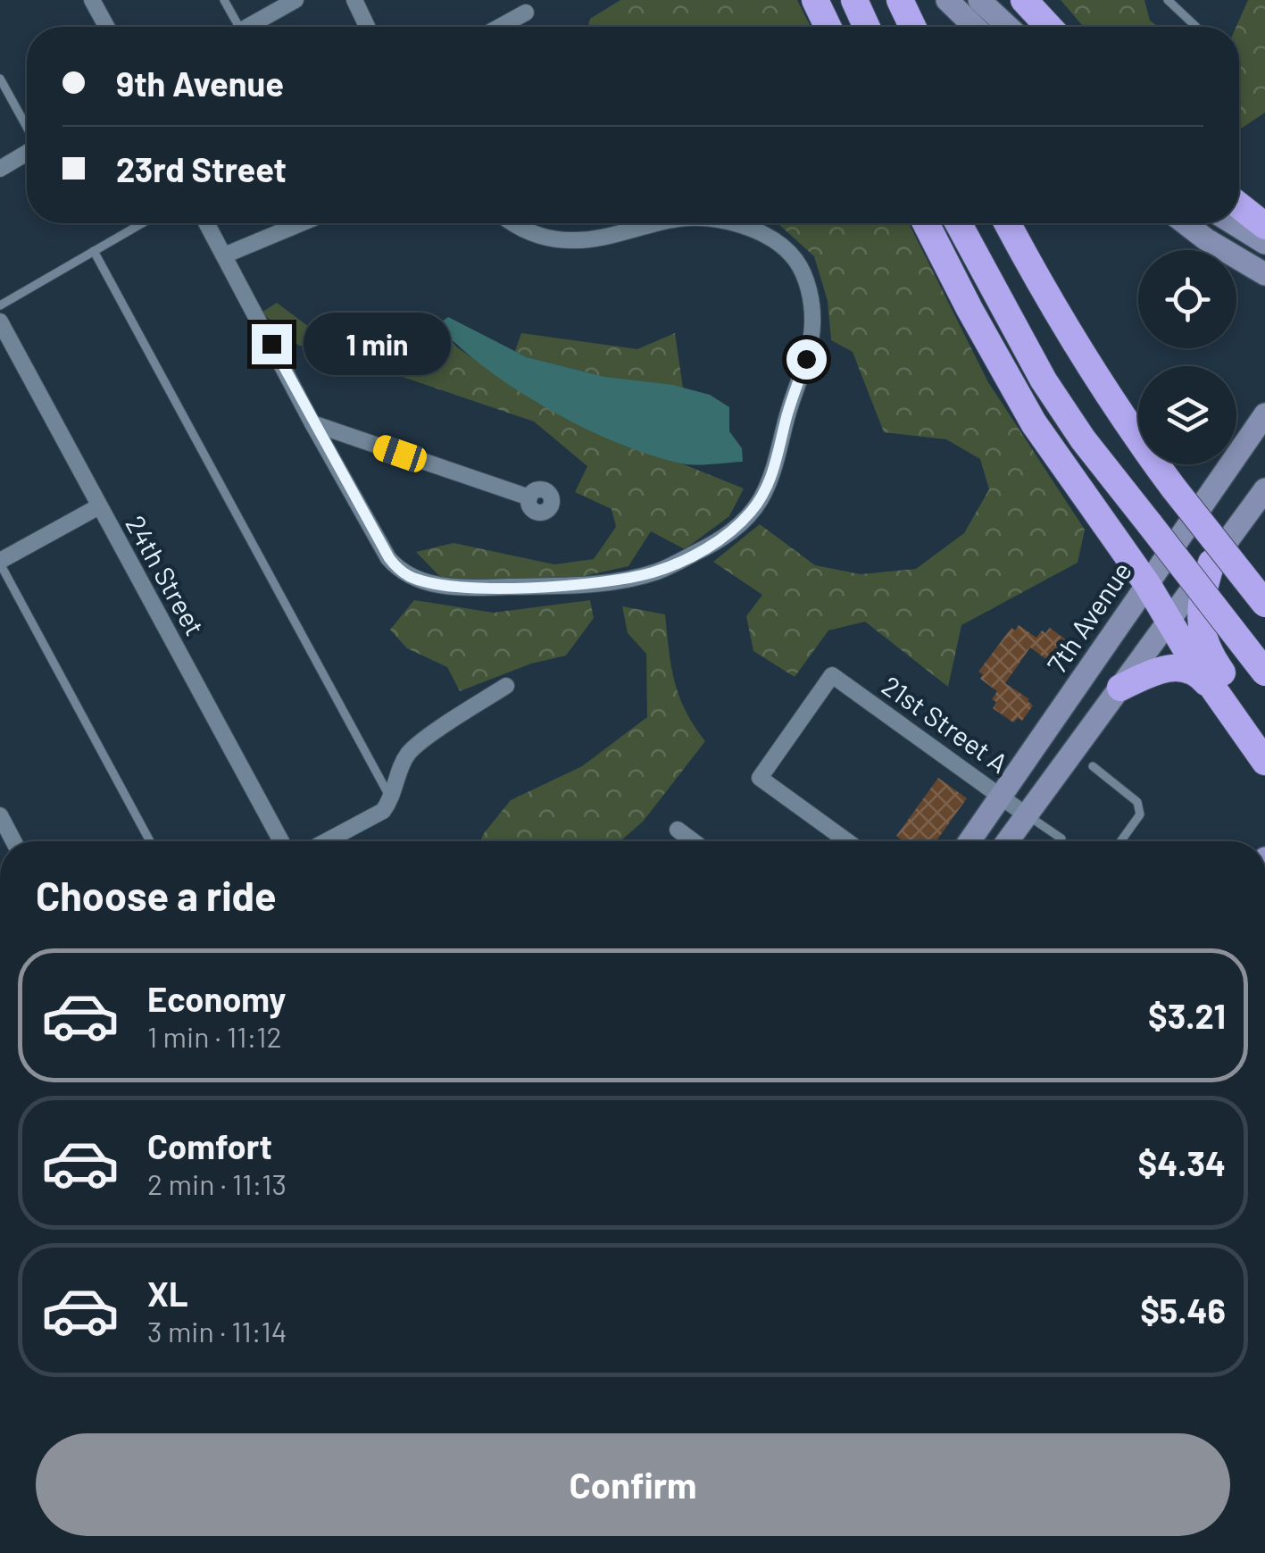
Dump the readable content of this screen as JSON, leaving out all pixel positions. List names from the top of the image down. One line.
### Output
{"streets":{"main road":["7th Avenue"],"street":["24th Street","21st Street A"]},"crossings":[["7th Avenue","21st Street A"]],"page":{"banner":["9th Avenue","23rd Street"],"bubble":"1 min","heading":"Choose a ride","list":[{"name":"Economy","note":"1 min · 11:12","value":"$3.21"},{"name":"Comfort","note":"2 min · 11:13","value":"$4.34"},{"name":"XL","note":"3 min · 11:14","value":"$5.46"}],"buttons":"Confirm"}}
